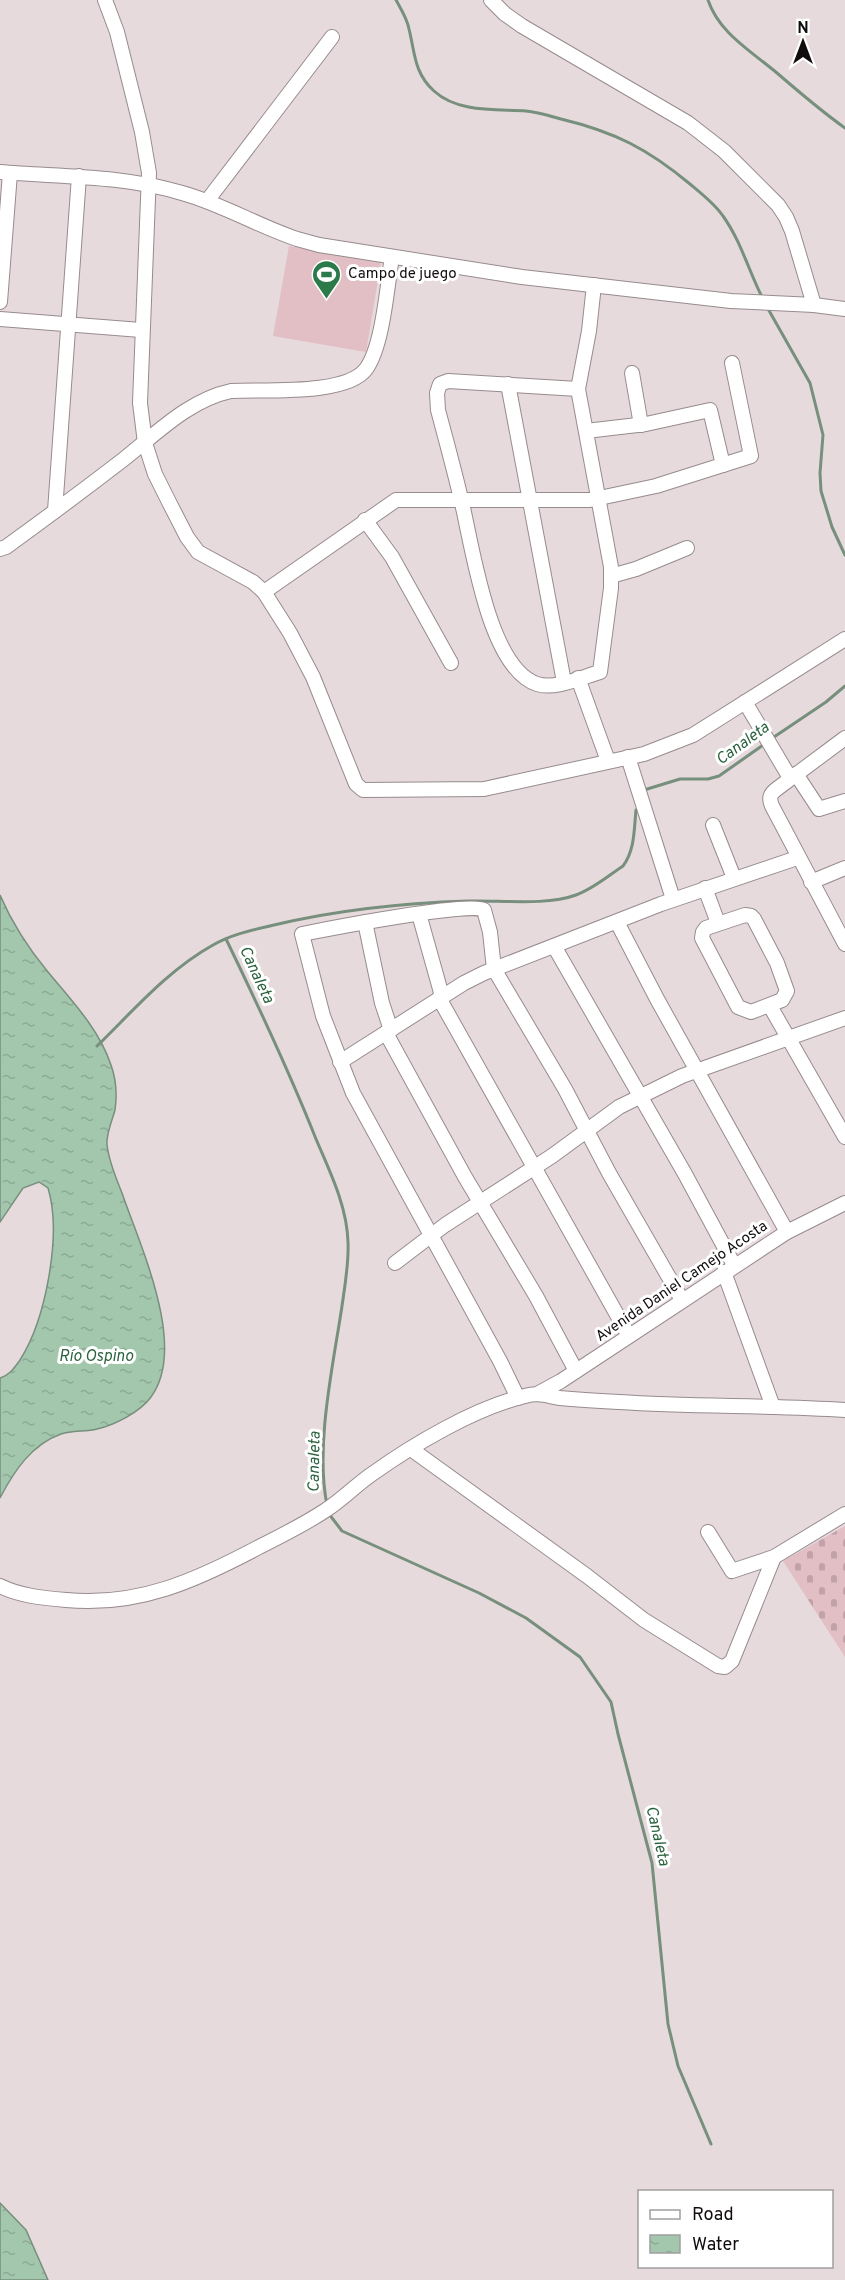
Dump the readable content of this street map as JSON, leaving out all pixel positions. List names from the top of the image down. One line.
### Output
{"streets":{"street":["Avenida Daniel Camejo Acosta"]},"water":["Canaleta","Río Ospino"],"places":{"sports":["Campo de juego"]},"legend":["Road","Water"],"north":"top"}
